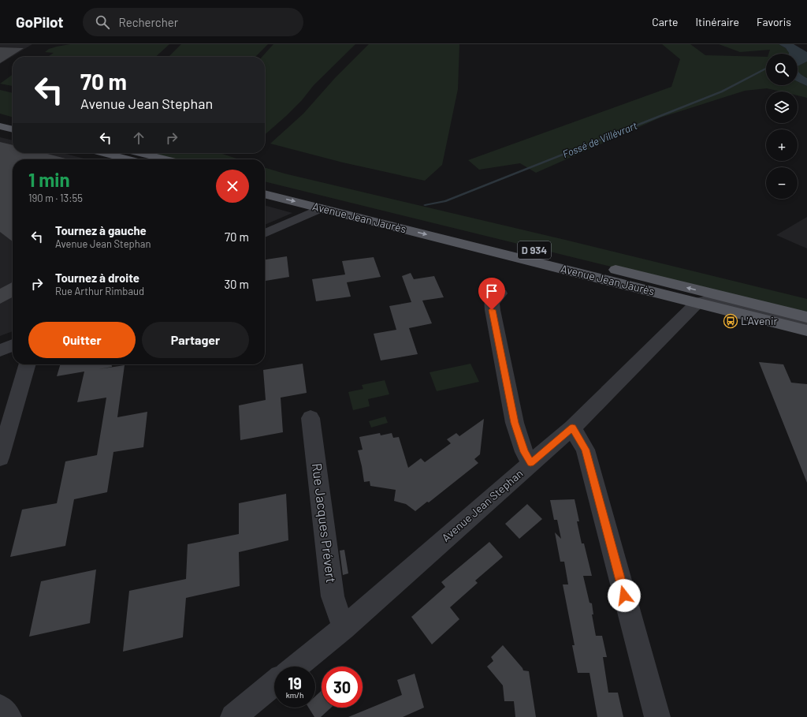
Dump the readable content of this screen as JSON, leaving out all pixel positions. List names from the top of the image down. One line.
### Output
{"streets":{"main road":["Avenue Jean Jaurès","D 934"],"street":["Avenue Jean Stephan","Rue Jacques Prévert"]},"crossings":[["Avenue Jean Jaurès","Avenue Jean Stephan"],["Avenue Jean Stephan","Rue Jacques Prévert"]],"water":["Fossé de Villévrart"],"places":{"bus stop":["L'Avenir"]},"page":{"header":"GoPilot","search":"Rechercher","nav":["Carte","Itinéraire","Favoris"],"map_buttons":["+","−"],"turn":["70 m","Avenue Jean Stephan"],"heading":["1 min","190 m · 13:55"],"list":[{"name":"Tournez à gauche","note":"Avenue Jean Stephan","value":"70 m"},{"name":"Tournez à droite","note":"Rue Arthur Rimbaud","value":"30 m"}],"buttons":["Quitter","Partager"],"speed":"19 km/h","limit":"30"}}
